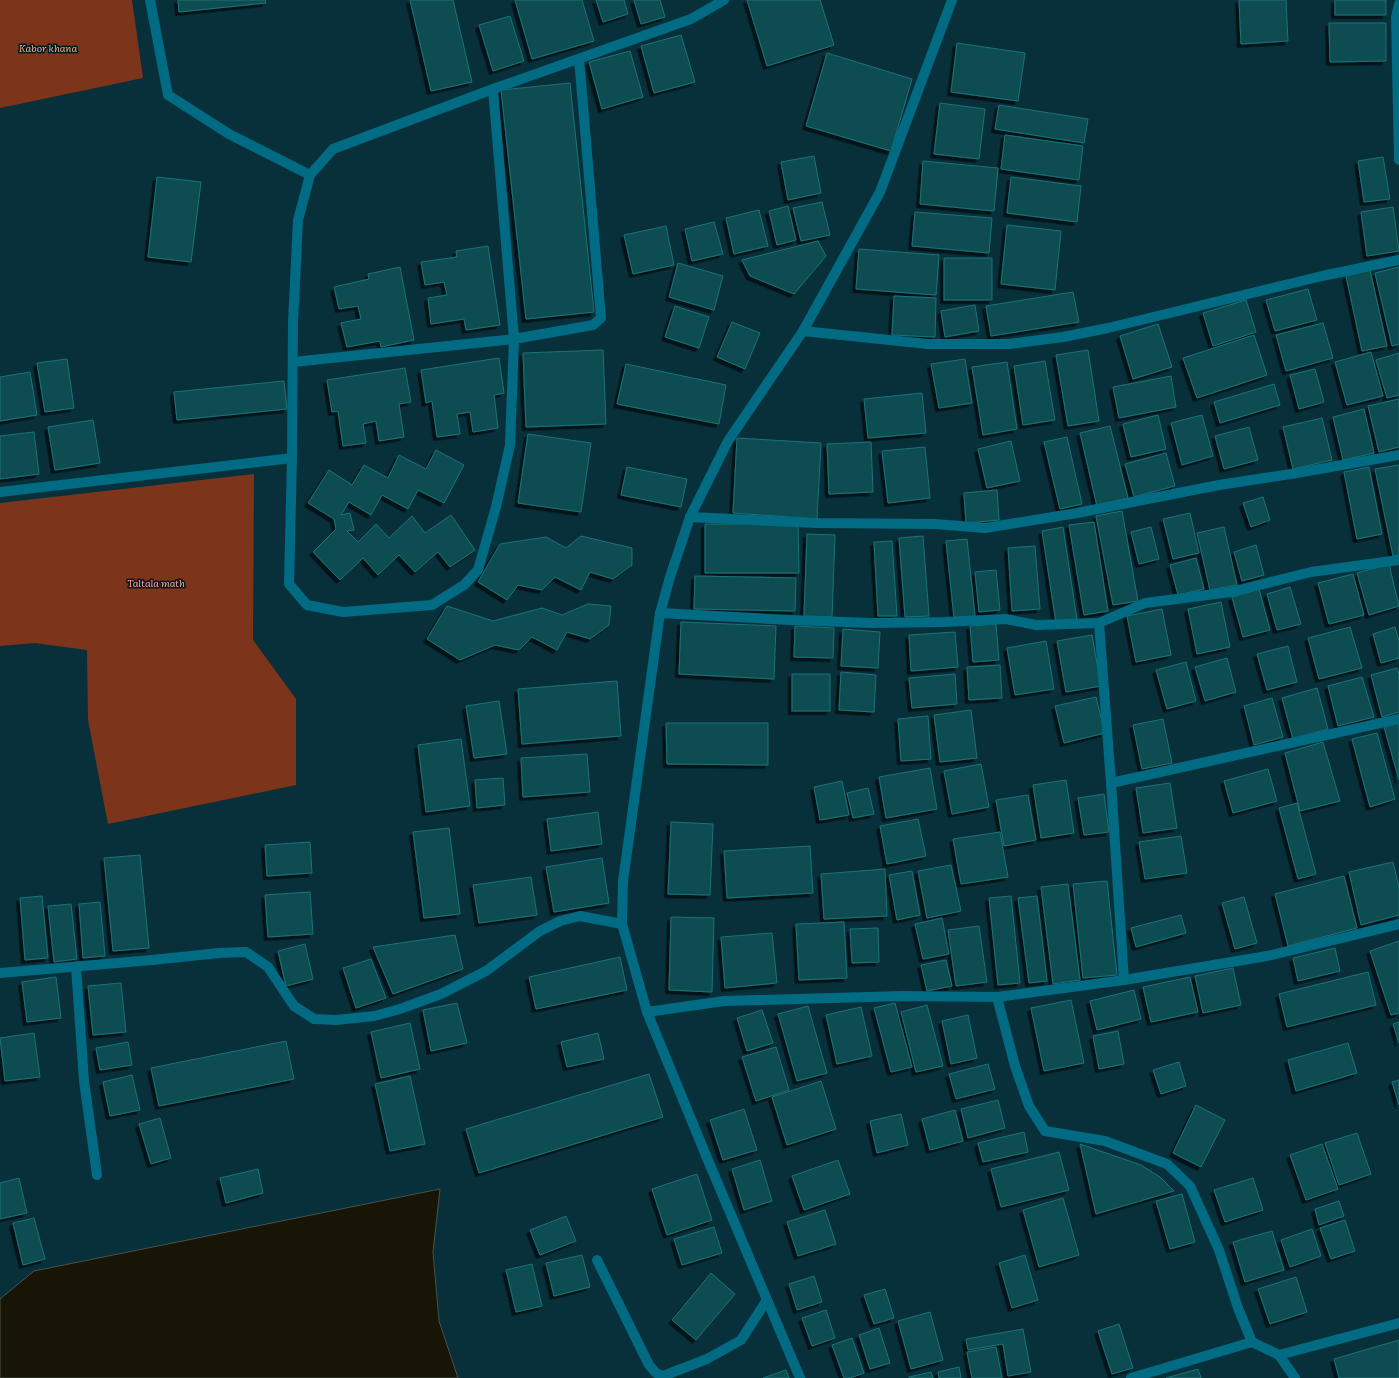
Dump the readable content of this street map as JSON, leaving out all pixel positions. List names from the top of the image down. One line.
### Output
{"parks":["Kabor khana","Taltala math"]}
